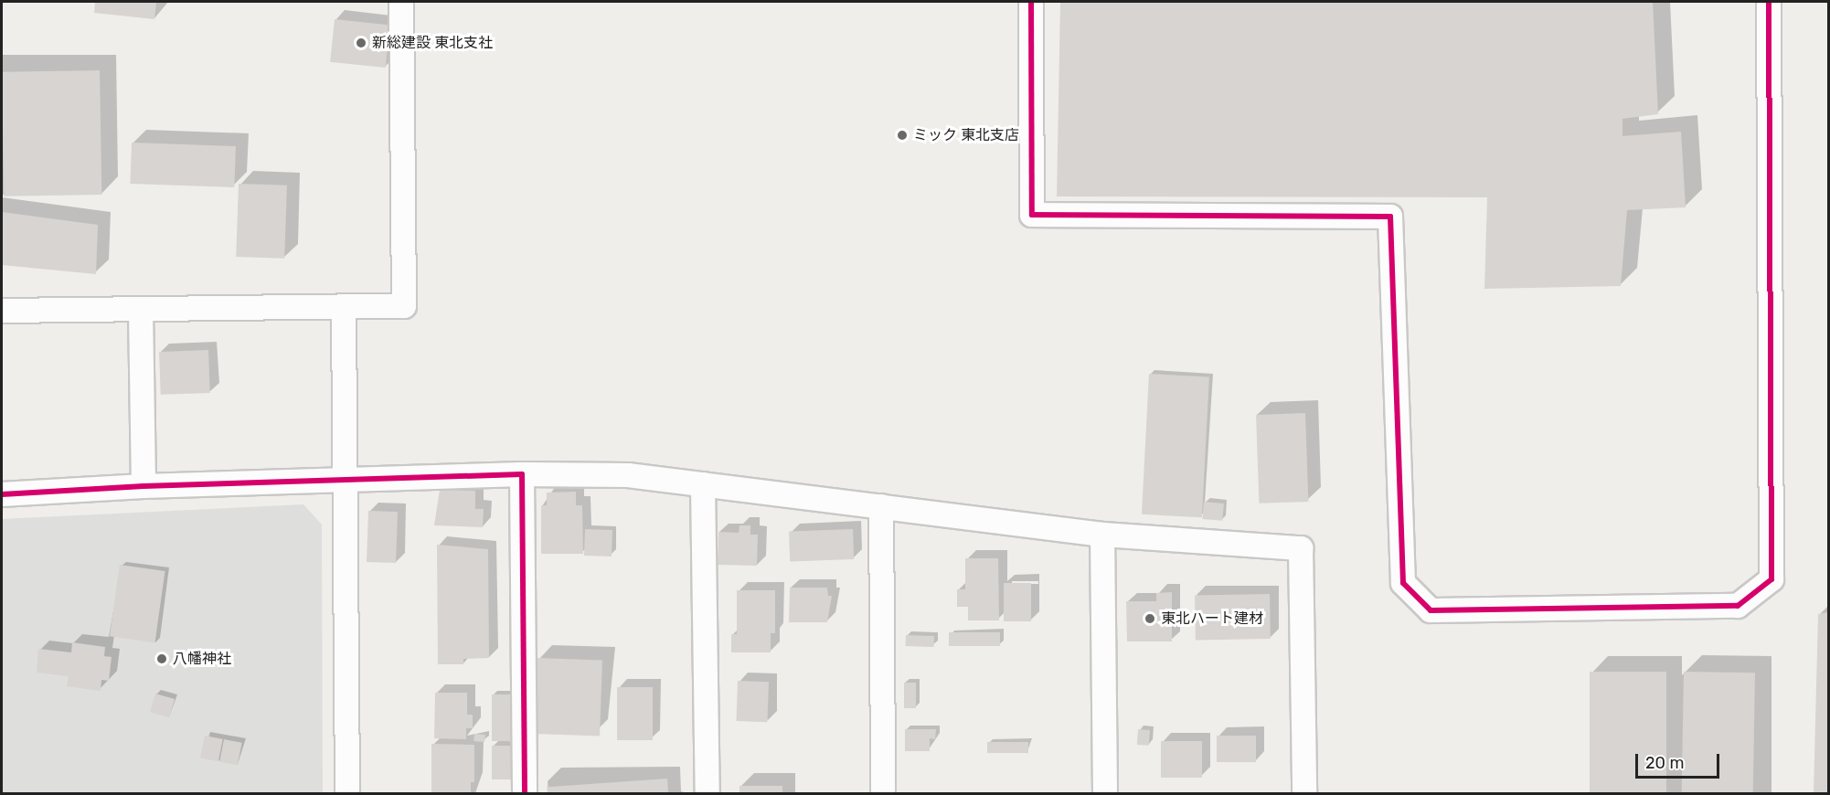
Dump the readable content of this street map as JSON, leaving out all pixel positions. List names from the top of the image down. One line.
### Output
{"places":["新総建設 東北支社","ミック 東北支店","東北ハート建材","八幡神社"],"scale_bar":"20 m"}
